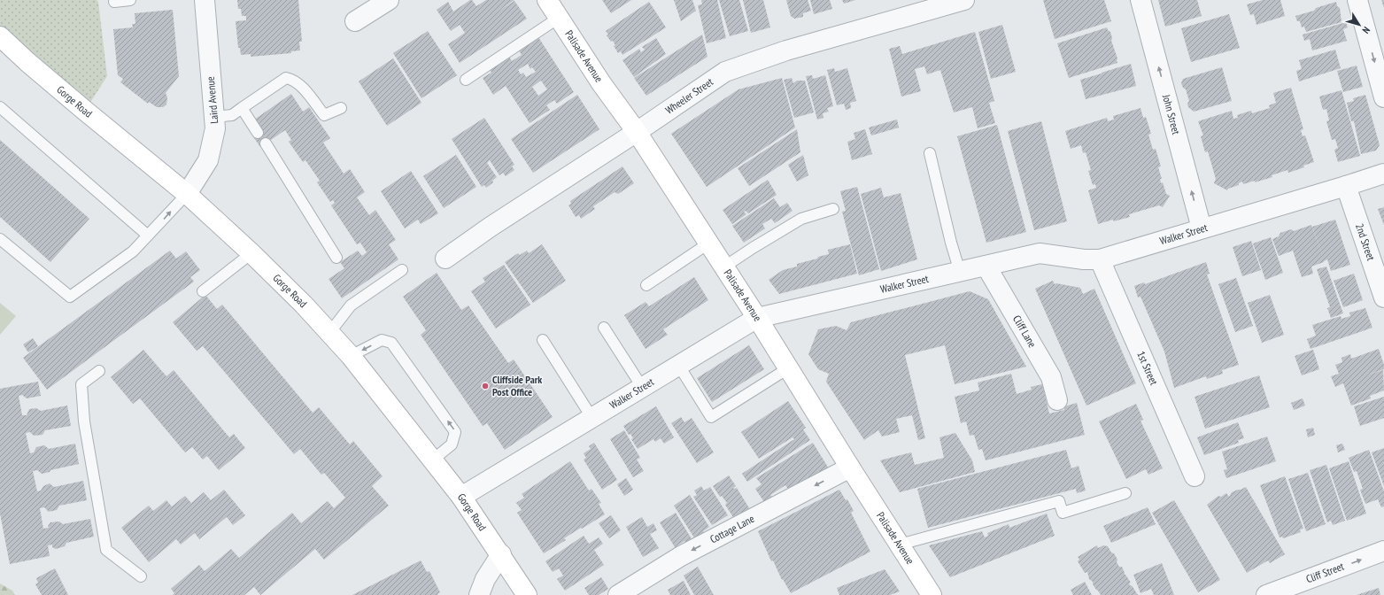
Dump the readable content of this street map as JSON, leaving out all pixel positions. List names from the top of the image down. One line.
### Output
{"streets":{"main road":["Palisade Avenue","Gorge Road"],"street":["Wheeler Street","Laird Avenue","John Street","Walker Street","2nd Street","Cliff Lane","1st Street","Cottage Lane","Cliff Street"]},"crossings":[["Palisade Avenue","Wheeler Street"],["Palisade Avenue","Walker Street"],["Palisade Avenue","Cottage Lane"],["Laird Avenue","Gorge Road"],["Gorge Road","Walker Street"],["John Street","Walker Street"],["Walker Street","2nd Street"],["Walker Street","Cliff Lane"],["Walker Street","1st Street"]],"one_way":["John Street","Cottage Lane","Cliff Street"],"places":["Cliffside Park Post Office"],"north":"bottom right"}
